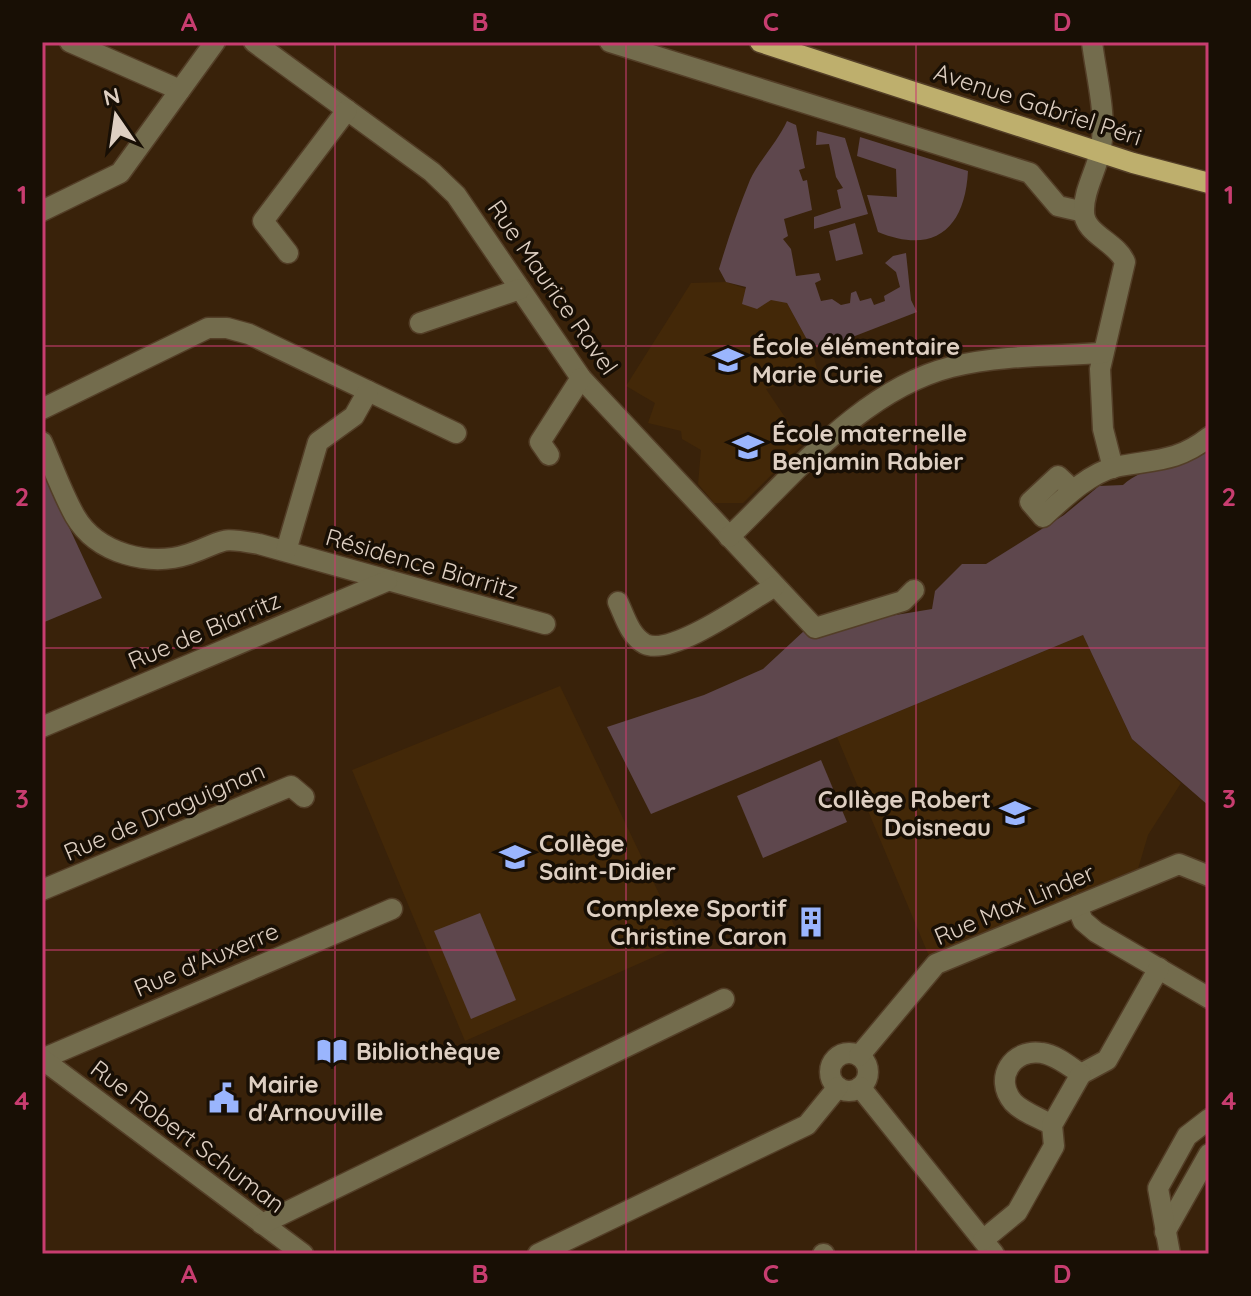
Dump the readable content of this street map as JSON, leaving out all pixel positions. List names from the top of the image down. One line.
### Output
{"streets":{"main road":["Avenue Gabriel Péri"],"street":["Rue Maurice Ravel","Résidence Biarritz","Rue de Biarritz","Rue de Draguignan","Rue Max Linder","Rue d'Auxerre","Rue Robert Schuman"]},"crossings":[["Résidence Biarritz","Rue de Biarritz"],["Rue d'Auxerre","Rue Robert Schuman"]],"places":{"school or university":["École élémentaire Marie Curie","École maternelle Benjamin Rabier","Collège Robert Doisneau","Collège Saint-Didier"],"building":["Complexe Sportif Christine Caron"],"library":["Bibliothèque"],"public building":["Mairie d'Arnouville"]},"north":"top","grid":{"columns":["A","B","C","D"],"rows":["1","2","3","4"]}}
